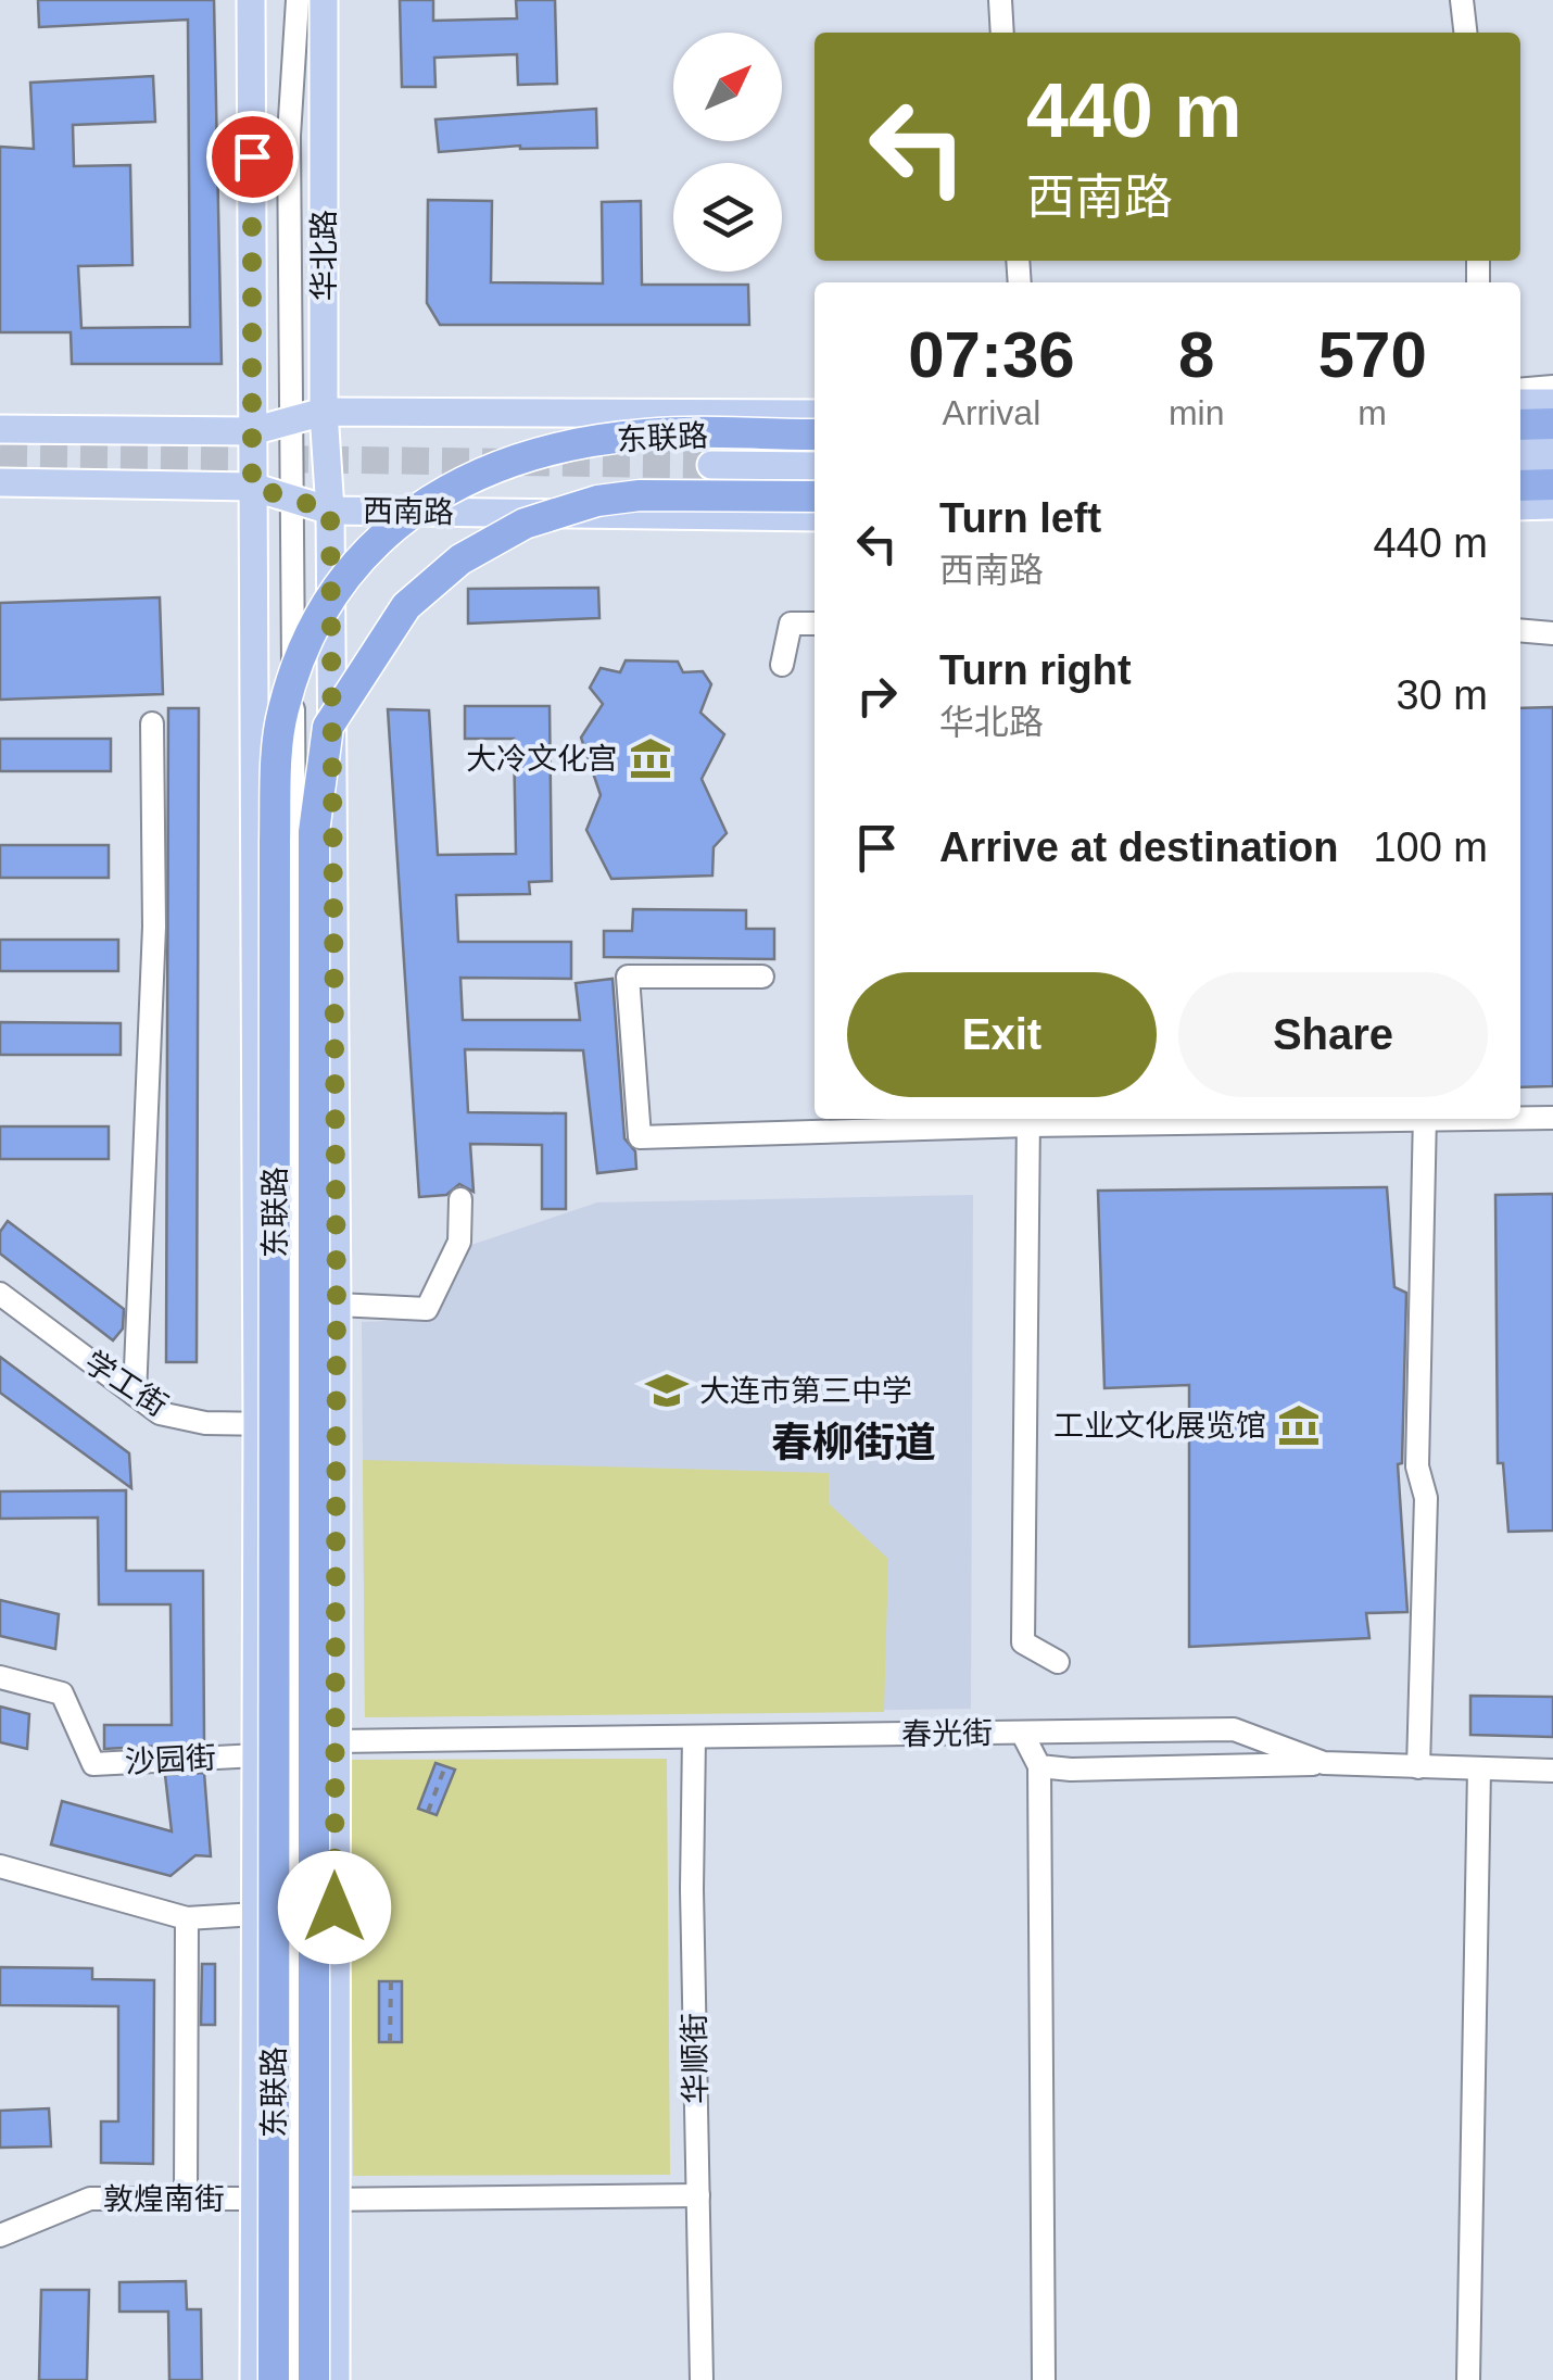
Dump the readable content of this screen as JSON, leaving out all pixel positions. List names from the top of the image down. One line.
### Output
{"streets":{"highway":["东联路"],"main road":["华北路","西南路"],"street":["学工街","春光街","沙园街","华顺街","敦煌南街"]},"crossings":[["华北路","西南路"],["华北路","学工街"],["华北路","春光街"],["华北路","敦煌南街"],["春光街","华顺街"],["华顺街","敦煌南街"]],"districts":["春柳街道"],"places":{"museum":["大冷文化宫","工业文化展览馆"],"school or university":["大连市第三中学"]},"north":"top right","page":{"turn":["440 m","西南路"],"eta":["07:36","Arrival","8","min","570","m"],"list":[{"name":"Turn left","note":"西南路","value":"440 m"},{"name":"Turn right","note":"华北路","value":"30 m"},{"name":"Arrive at destination","value":"100 m"}],"buttons":["Exit","Share"]}}
